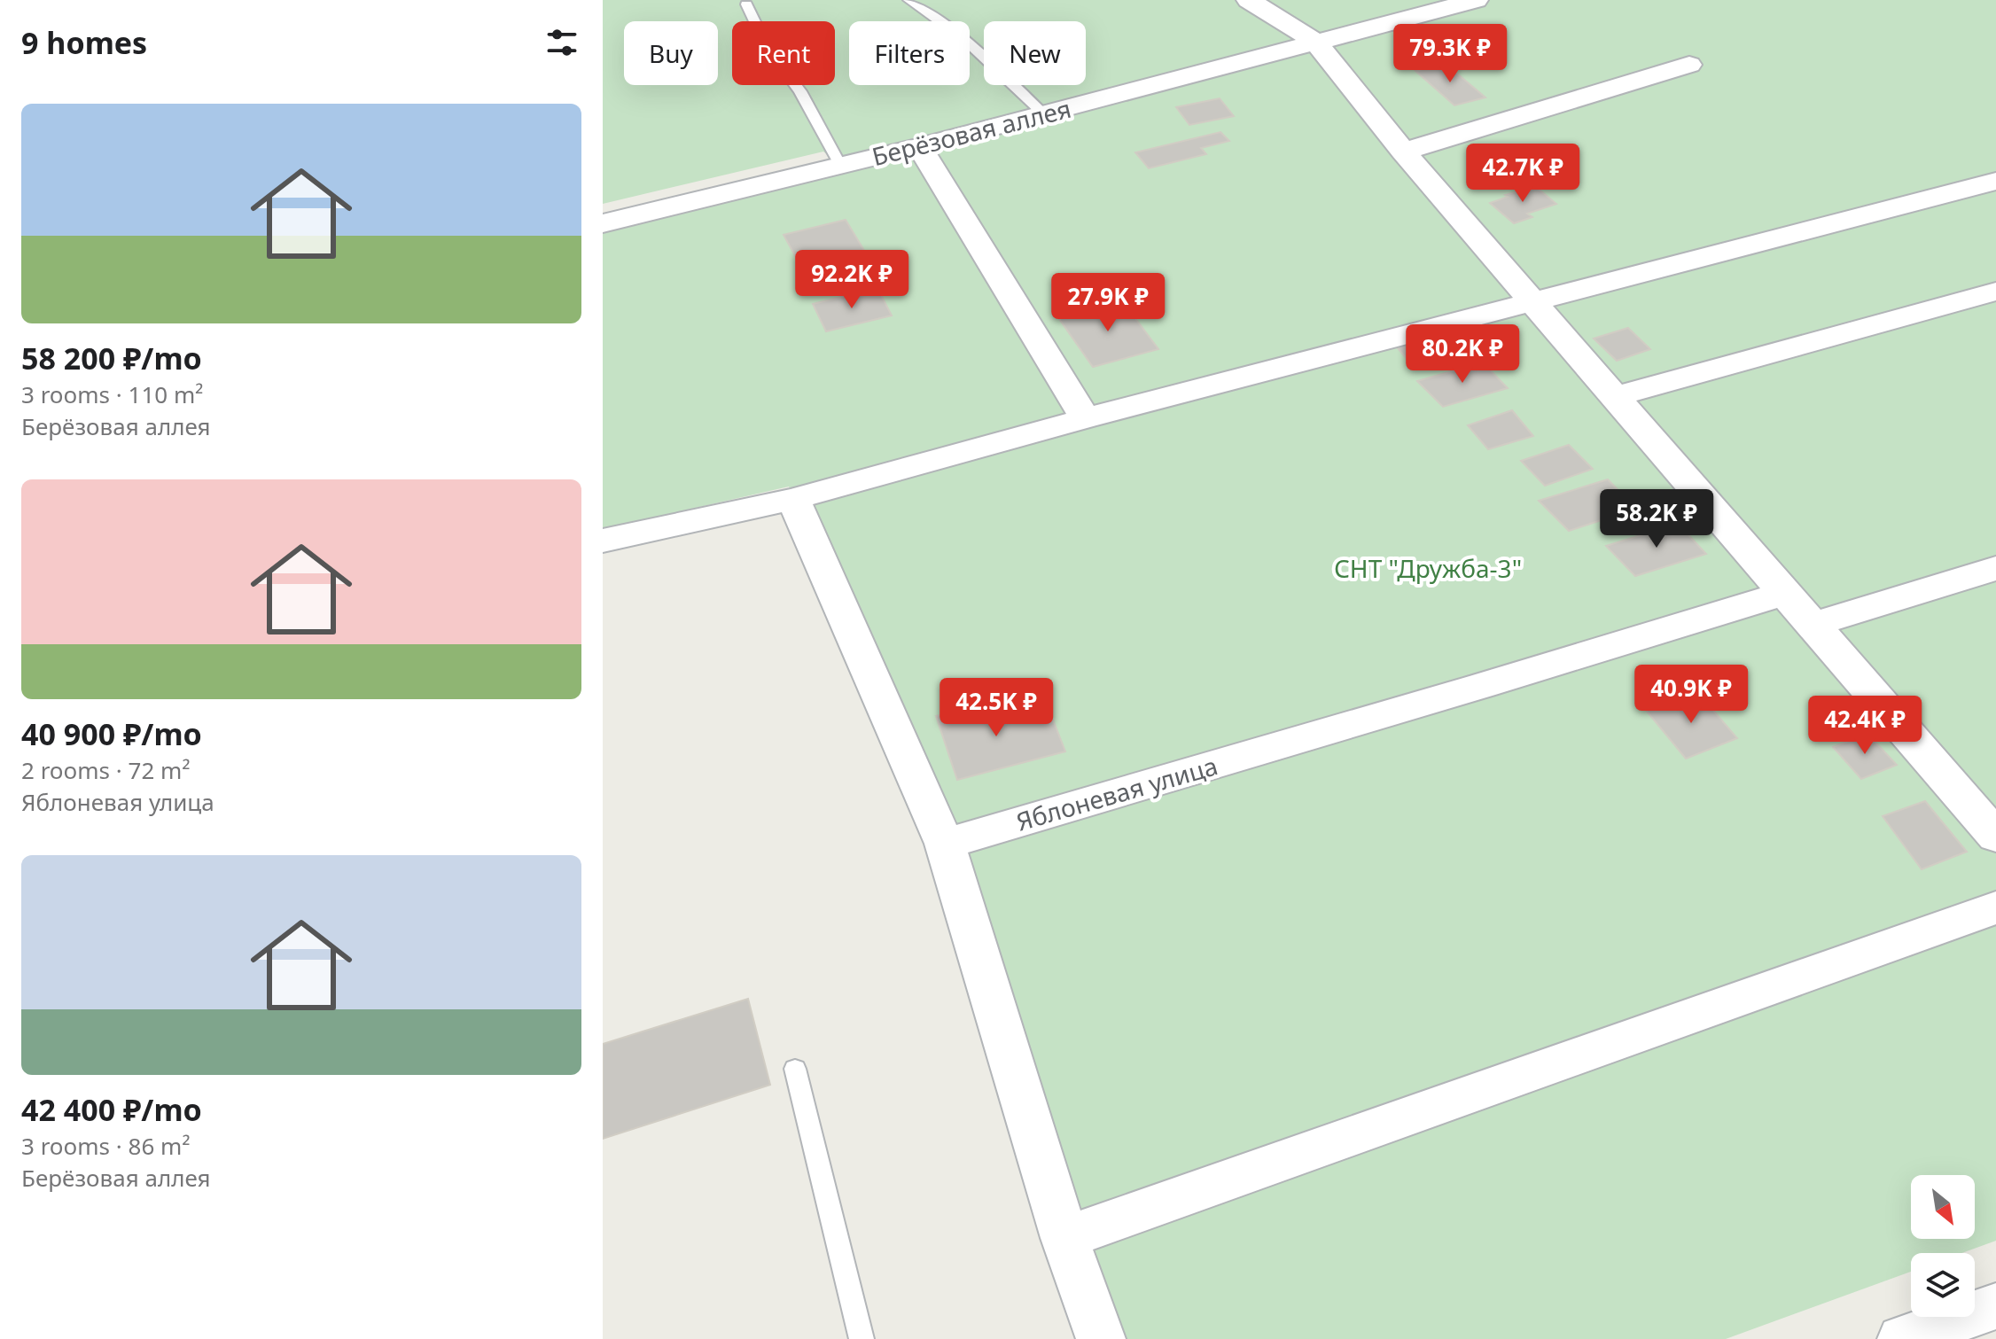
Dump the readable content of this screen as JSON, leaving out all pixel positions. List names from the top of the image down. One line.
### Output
{"streets":{"street":["Берёзовая аллея","Яблоневая улица"]},"parks":["СНТ \"Дружба-3\""],"north":"bottom right","page":{"heading":"9 homes","chip":["Buy","Rent","Filters","New"],"price":["79.3K ₽","42.7K ₽","92.2K ₽","27.9K ₽","80.2K ₽","58.2K ₽","40.9K ₽","42.5K ₽","42.4K ₽"],"list":[{"name":"58 200 ₽/mo","note":"3 rooms · 110 m² · Берёзовая аллея"},{"name":"40 900 ₽/mo","note":"2 rooms · 72 m² · Яблоневая улица"},{"name":"42 400 ₽/mo","note":"3 rooms · 86 m² · Берёзовая аллея"}]}}
